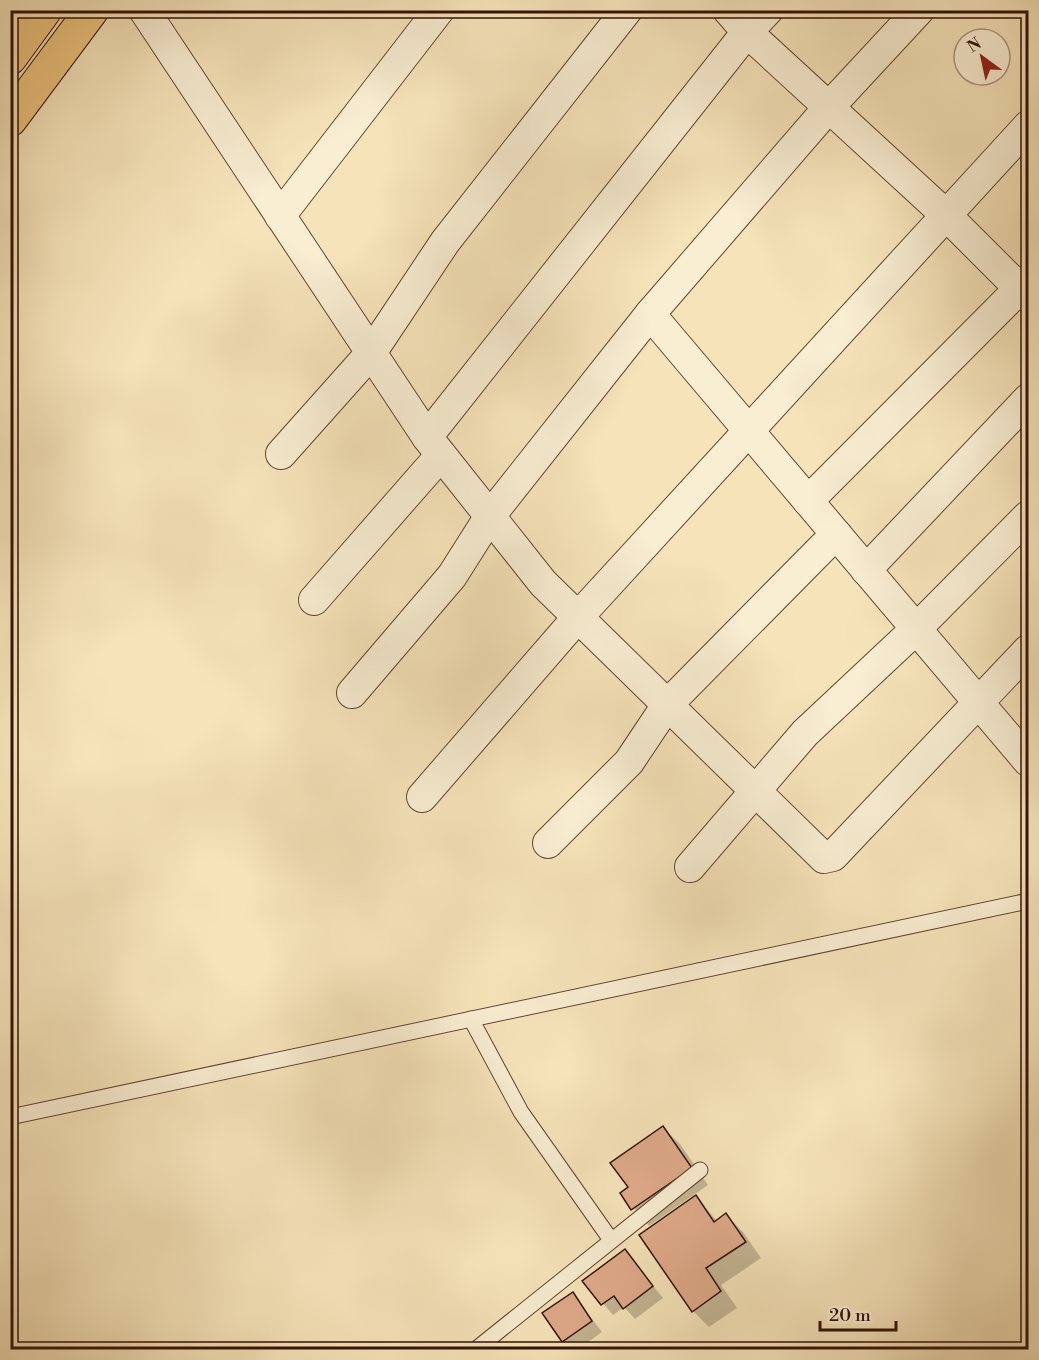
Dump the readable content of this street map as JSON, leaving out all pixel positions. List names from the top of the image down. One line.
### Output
{"scale_bar":"20 m","north":"top left"}
